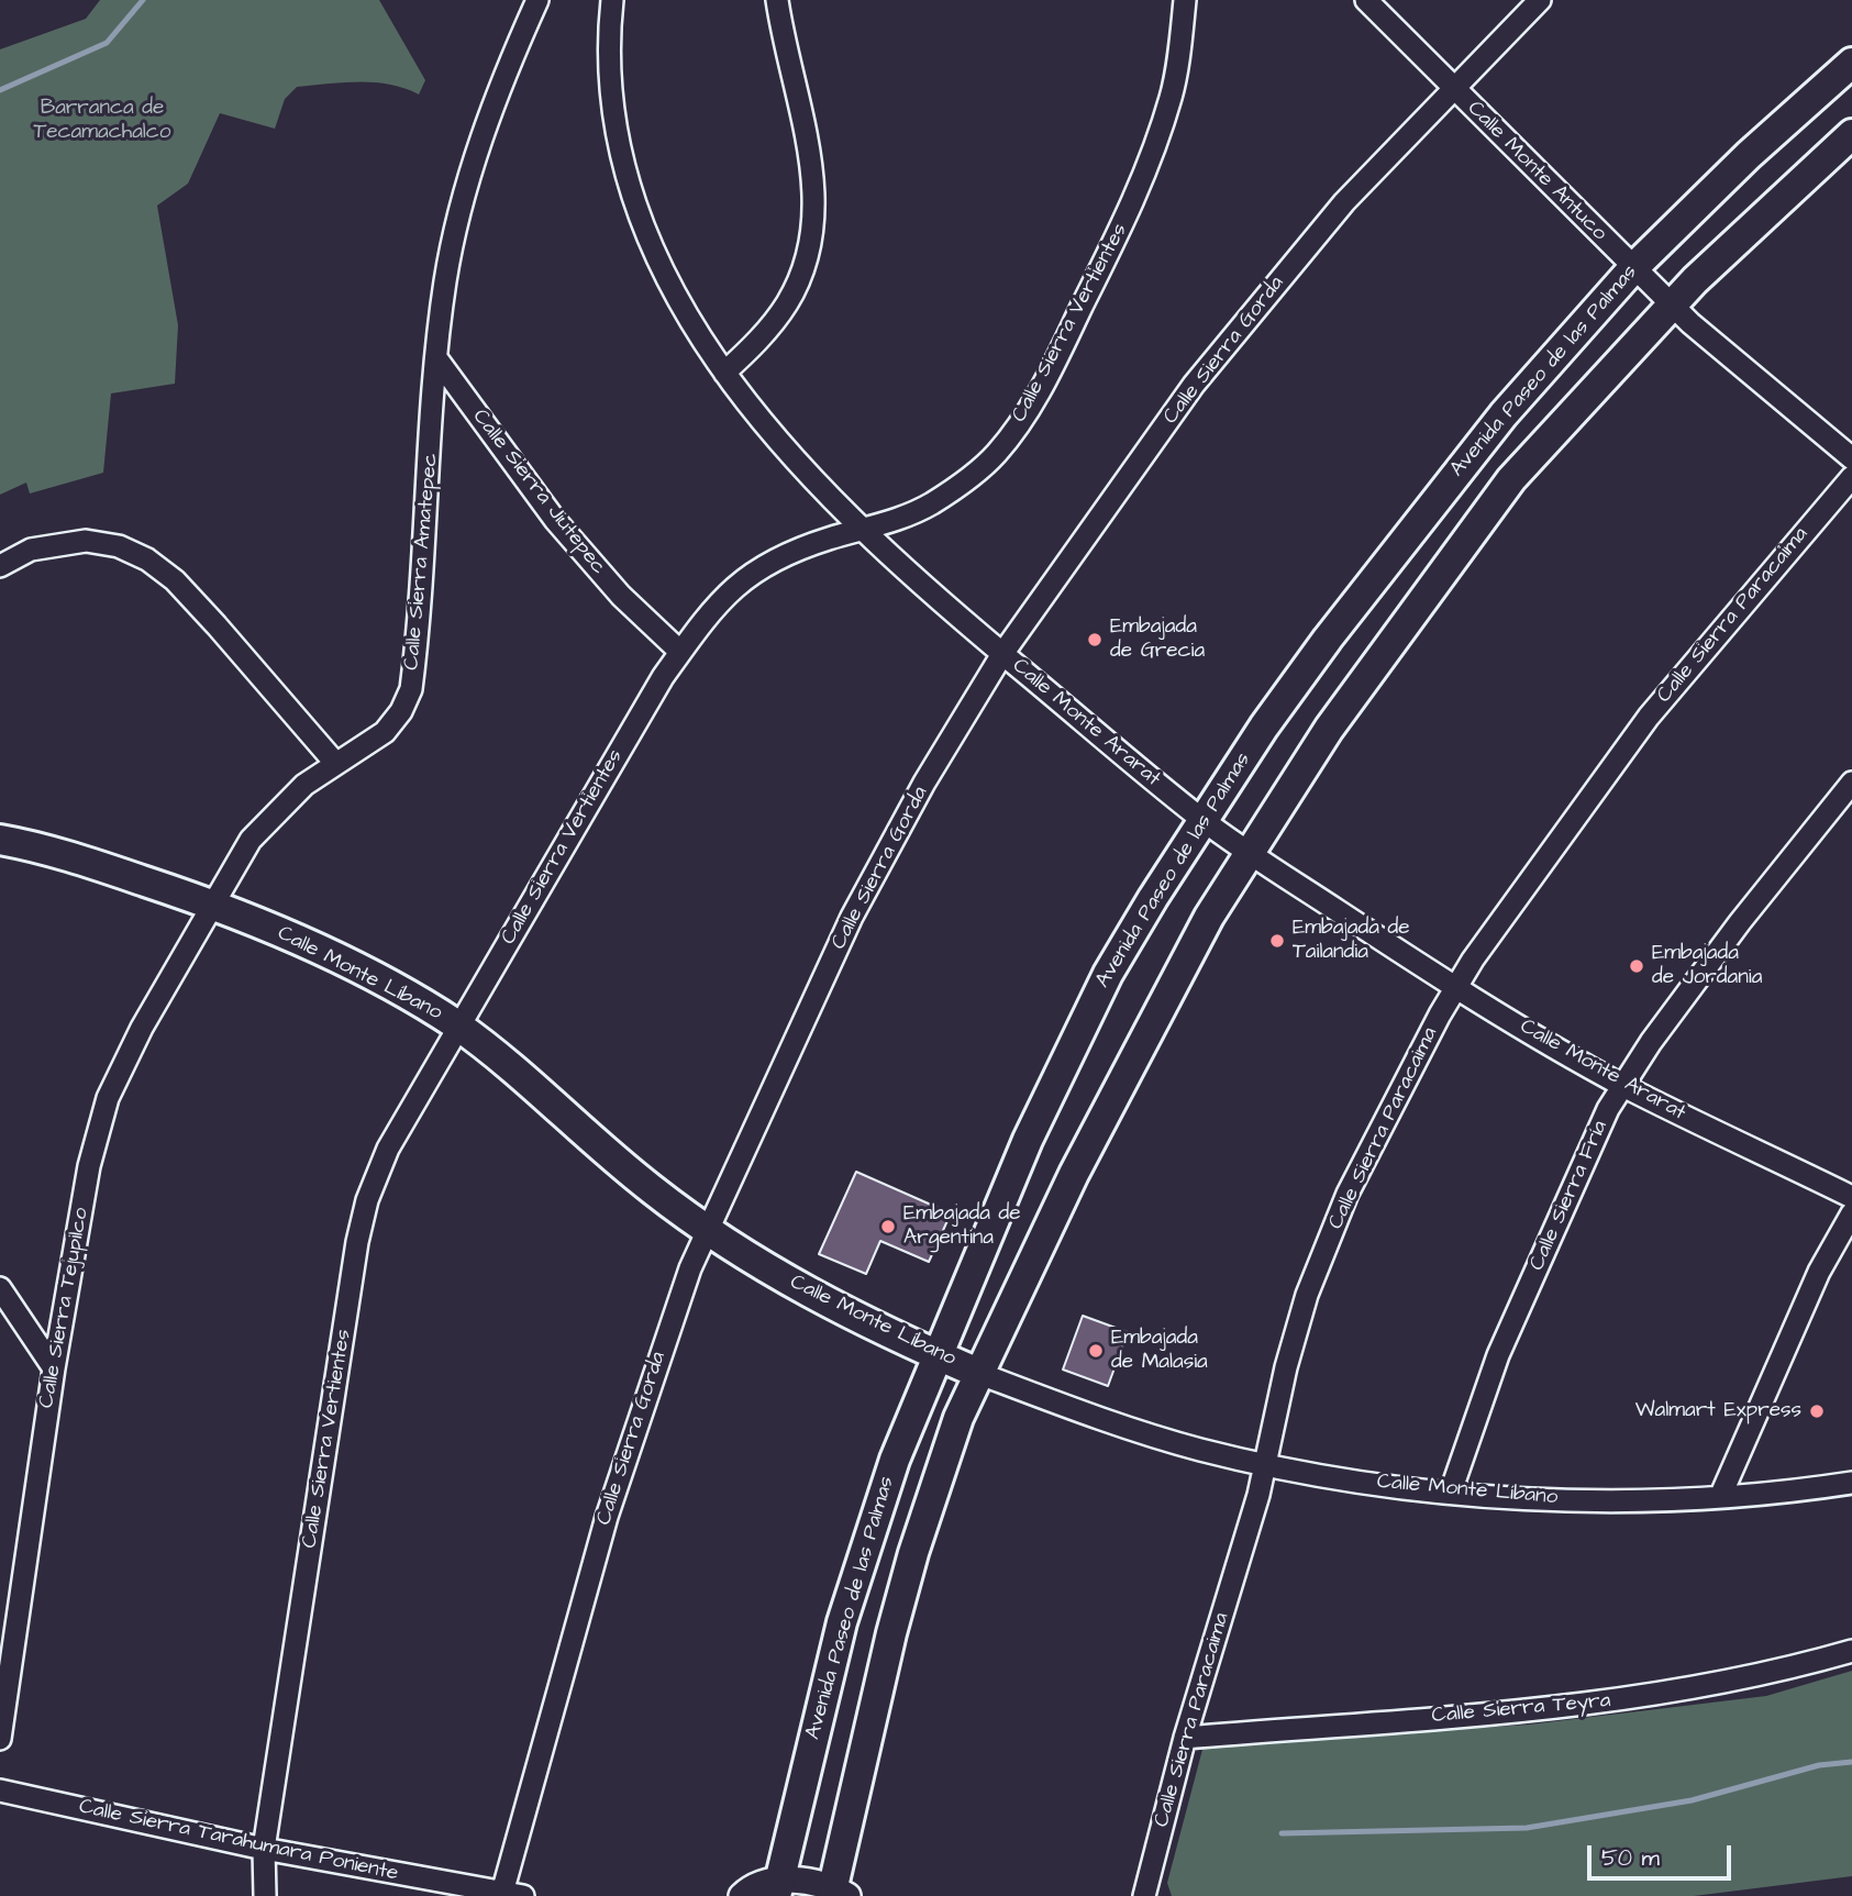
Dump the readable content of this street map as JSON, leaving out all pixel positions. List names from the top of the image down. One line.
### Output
{"streets":{"main road":["Avenida Paseo de las Palmas","Calle Monte Líbano"],"street":["Calle Monte Antuco","Calle Sierra Vertientes","Calle Sierra Gorda","Calle Sierra Jiutepec","Calle Sierra Amatepec","Calle Sierra Paracaima","Calle Monte Ararat","Calle Sierra Fría","Calle Sierra Tejupilco","Calle Sierra Teyra","Calle Sierra Tarahumara Poniente"]},"crossings":[["Calle Monte Antuco","Calle Sierra Gorda"],["Calle Monte Antuco","Avenida Paseo de las Palmas"],["Calle Sierra Vertientes","Calle Sierra Jiutepec"],["Calle Sierra Vertientes","Calle Monte Ararat"],["Calle Sierra Vertientes","Calle Monte Líbano"],["Calle Sierra Vertientes","Calle Sierra Tarahumara Poniente"],["Calle Sierra Gorda","Calle Monte Ararat"],["Calle Sierra Gorda","Calle Monte Líbano"],["Calle Sierra Gorda","Calle Sierra Tarahumara Poniente"],["Avenida Paseo de las Palmas","Calle Monte Ararat"],["Avenida Paseo de las Palmas","Calle Monte Líbano"],["Calle Sierra Jiutepec","Calle Sierra Amatepec"],["Calle Sierra Amatepec","Calle Monte Líbano"],["Calle Sierra Amatepec","Calle Sierra Tejupilco"],["Calle Sierra Paracaima","Calle Monte Ararat"],["Calle Sierra Paracaima","Calle Monte Líbano"],["Calle Sierra Paracaima","Calle Sierra Teyra"],["Calle Monte Ararat","Calle Sierra Fría"],["Calle Monte Líbano","Calle Sierra Fría"],["Calle Monte Líbano","Calle Sierra Tejupilco"]],"parks":["Barranca de Tecamachalco"],"places":["Embajada de Grecia","Embajada de Tailandia","Embajada de Jordania","Embajada de Argentina","Embajada de Malasia","Walmart Express"],"scale_bar":"50 m"}
